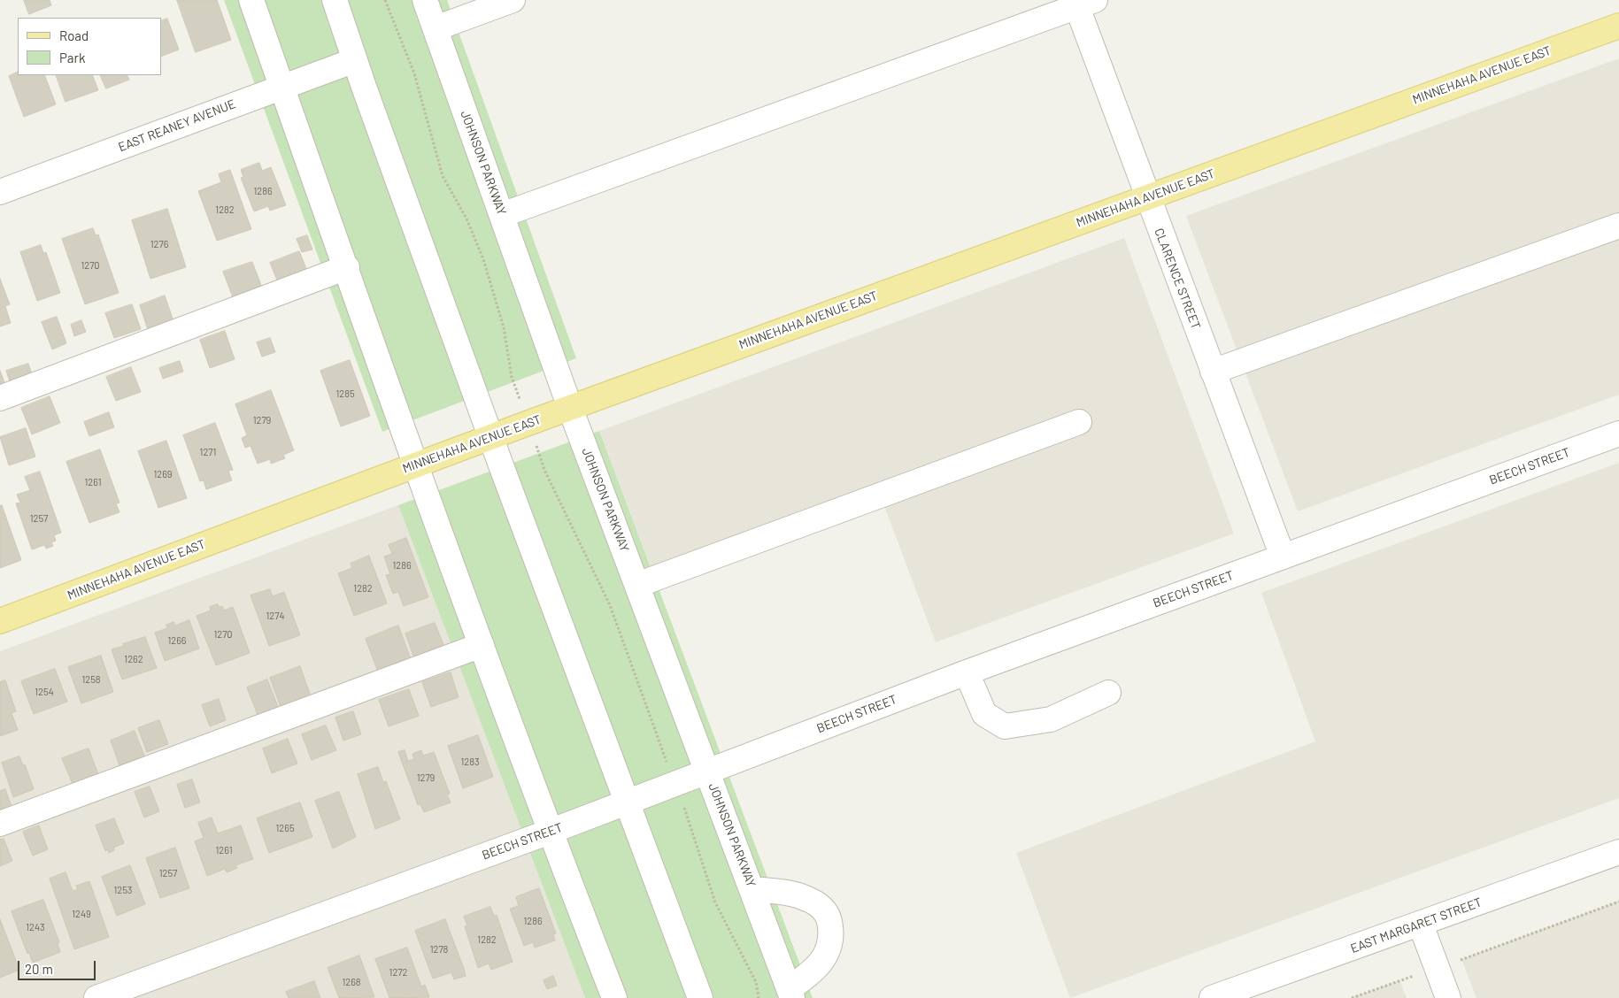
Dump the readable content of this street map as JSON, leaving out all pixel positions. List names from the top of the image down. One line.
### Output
{"streets":{"main road":["MINNEHAHA AVENUE EAST"],"street":["EAST REANEY AVENUE","JOHNSON PARKWAY","CLARENCE STREET","BEECH STREET","EAST MARGARET STREET"]},"crossings":[["MINNEHAHA AVENUE EAST","JOHNSON PARKWAY"],["MINNEHAHA AVENUE EAST","CLARENCE STREET"],["JOHNSON PARKWAY","BEECH STREET"],["CLARENCE STREET","BEECH STREET"]],"house_numbers":["1286","1282","1276","1270","1285","1279","1271","1269","1261","1257","1286","1282","1274","1270","1266","1262","1258","1254","1283","1279","1265","1261","1257","1253","1249","1286","1243","1282","1278","1272","1268"],"legend":["Road","Park"],"scale_bar":"20 m"}
